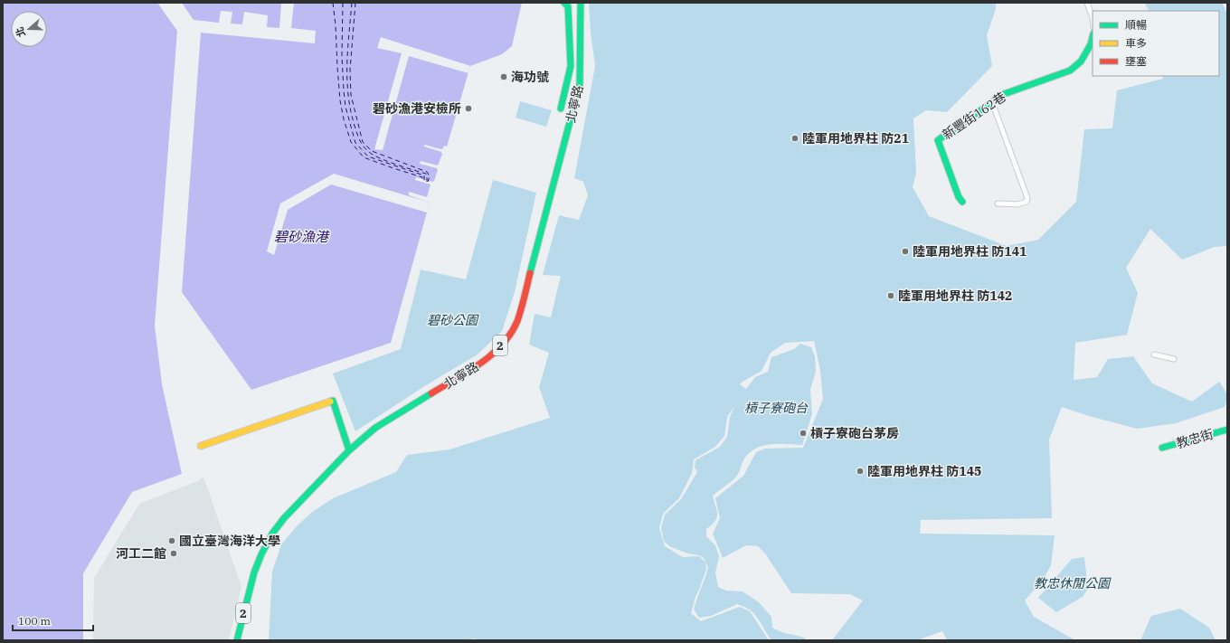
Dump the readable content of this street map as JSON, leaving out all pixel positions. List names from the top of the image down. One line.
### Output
{"streets":{"main road":["北寧路","新豐街162巷","2","教忠街"]},"water":["碧砂漁港"],"parks":["碧砂公園","槓子寮砲台","教忠休閒公園"],"places":["海功號","碧砂漁港安檢所","陸軍用地界柱 防21","陸軍用地界柱 防141","陸軍用地界柱 防142","槓子寮砲台茅房","陸軍用地界柱 防145","國立臺灣海洋大學","河工二館"],"legend":["順暢","車多","壅塞"],"scale_bar":"100 m","north":"left"}
